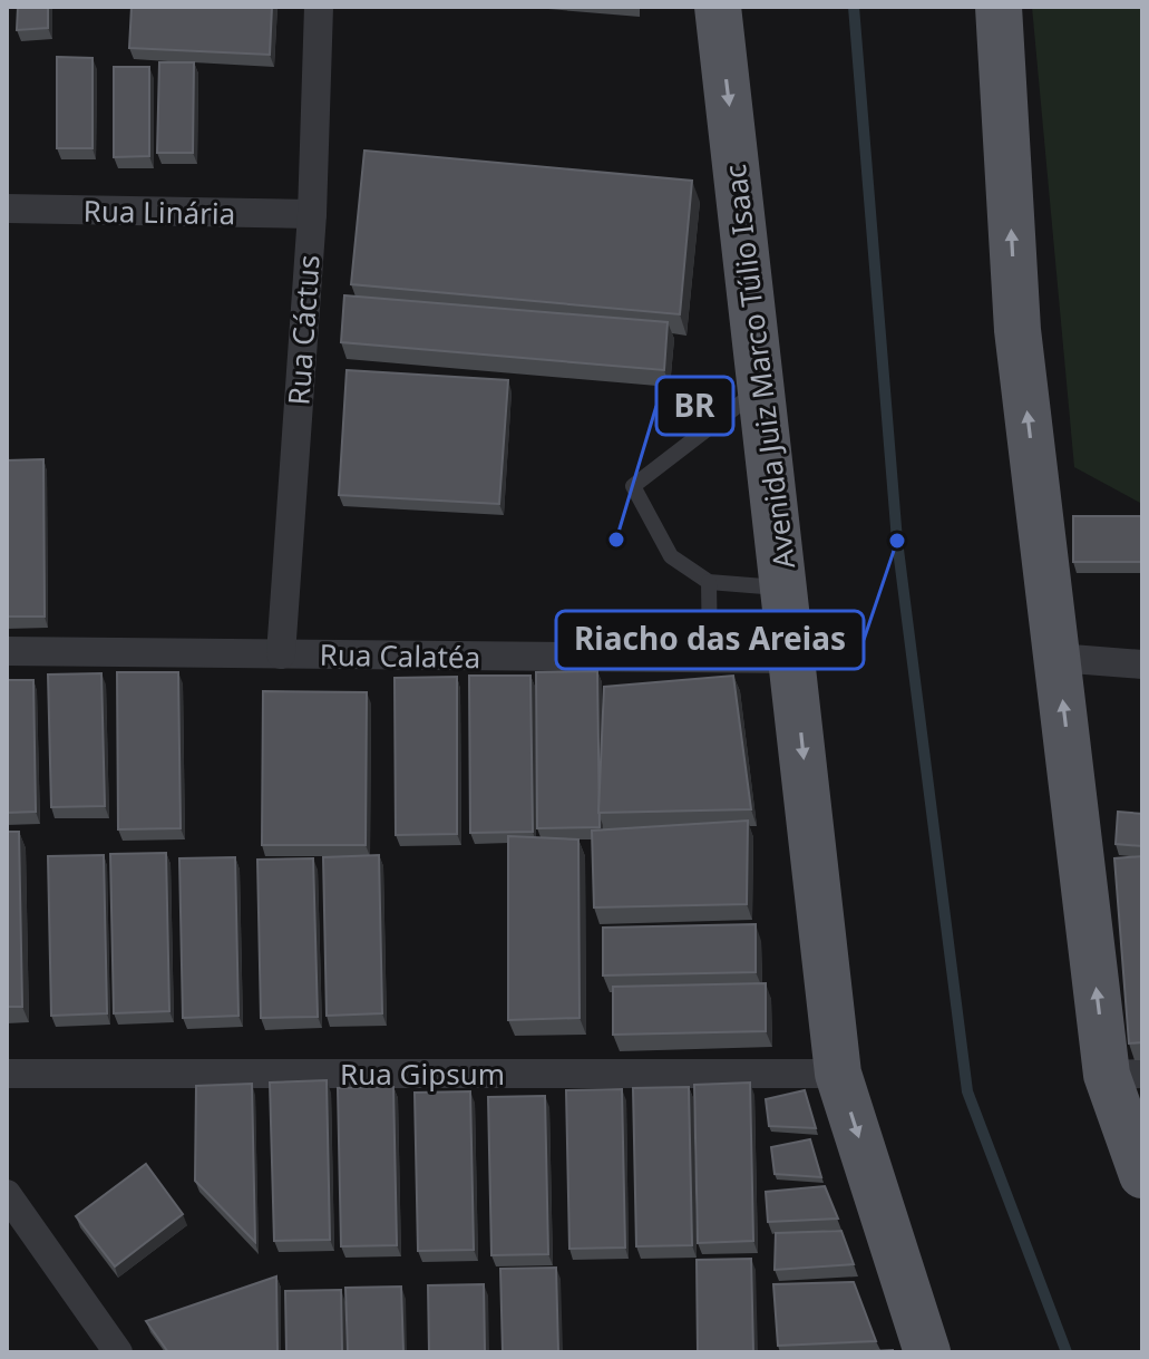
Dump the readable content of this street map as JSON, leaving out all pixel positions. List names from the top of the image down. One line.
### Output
{"streets":{"main road":["Avenida Juiz Marco Túlio Isaac"],"street":["Rua Linária","Rua Cáctus","Rua Calatéa","Rua Gipsum"]},"crossings":[["Rua Linária","Rua Cáctus"],["Rua Cáctus","Rua Calatéa"],["Avenida Juiz Marco Túlio Isaac","Rua Calatéa"],["Avenida Juiz Marco Túlio Isaac","Rua Gipsum"]],"places":["BR","Riacho das Areias"]}
